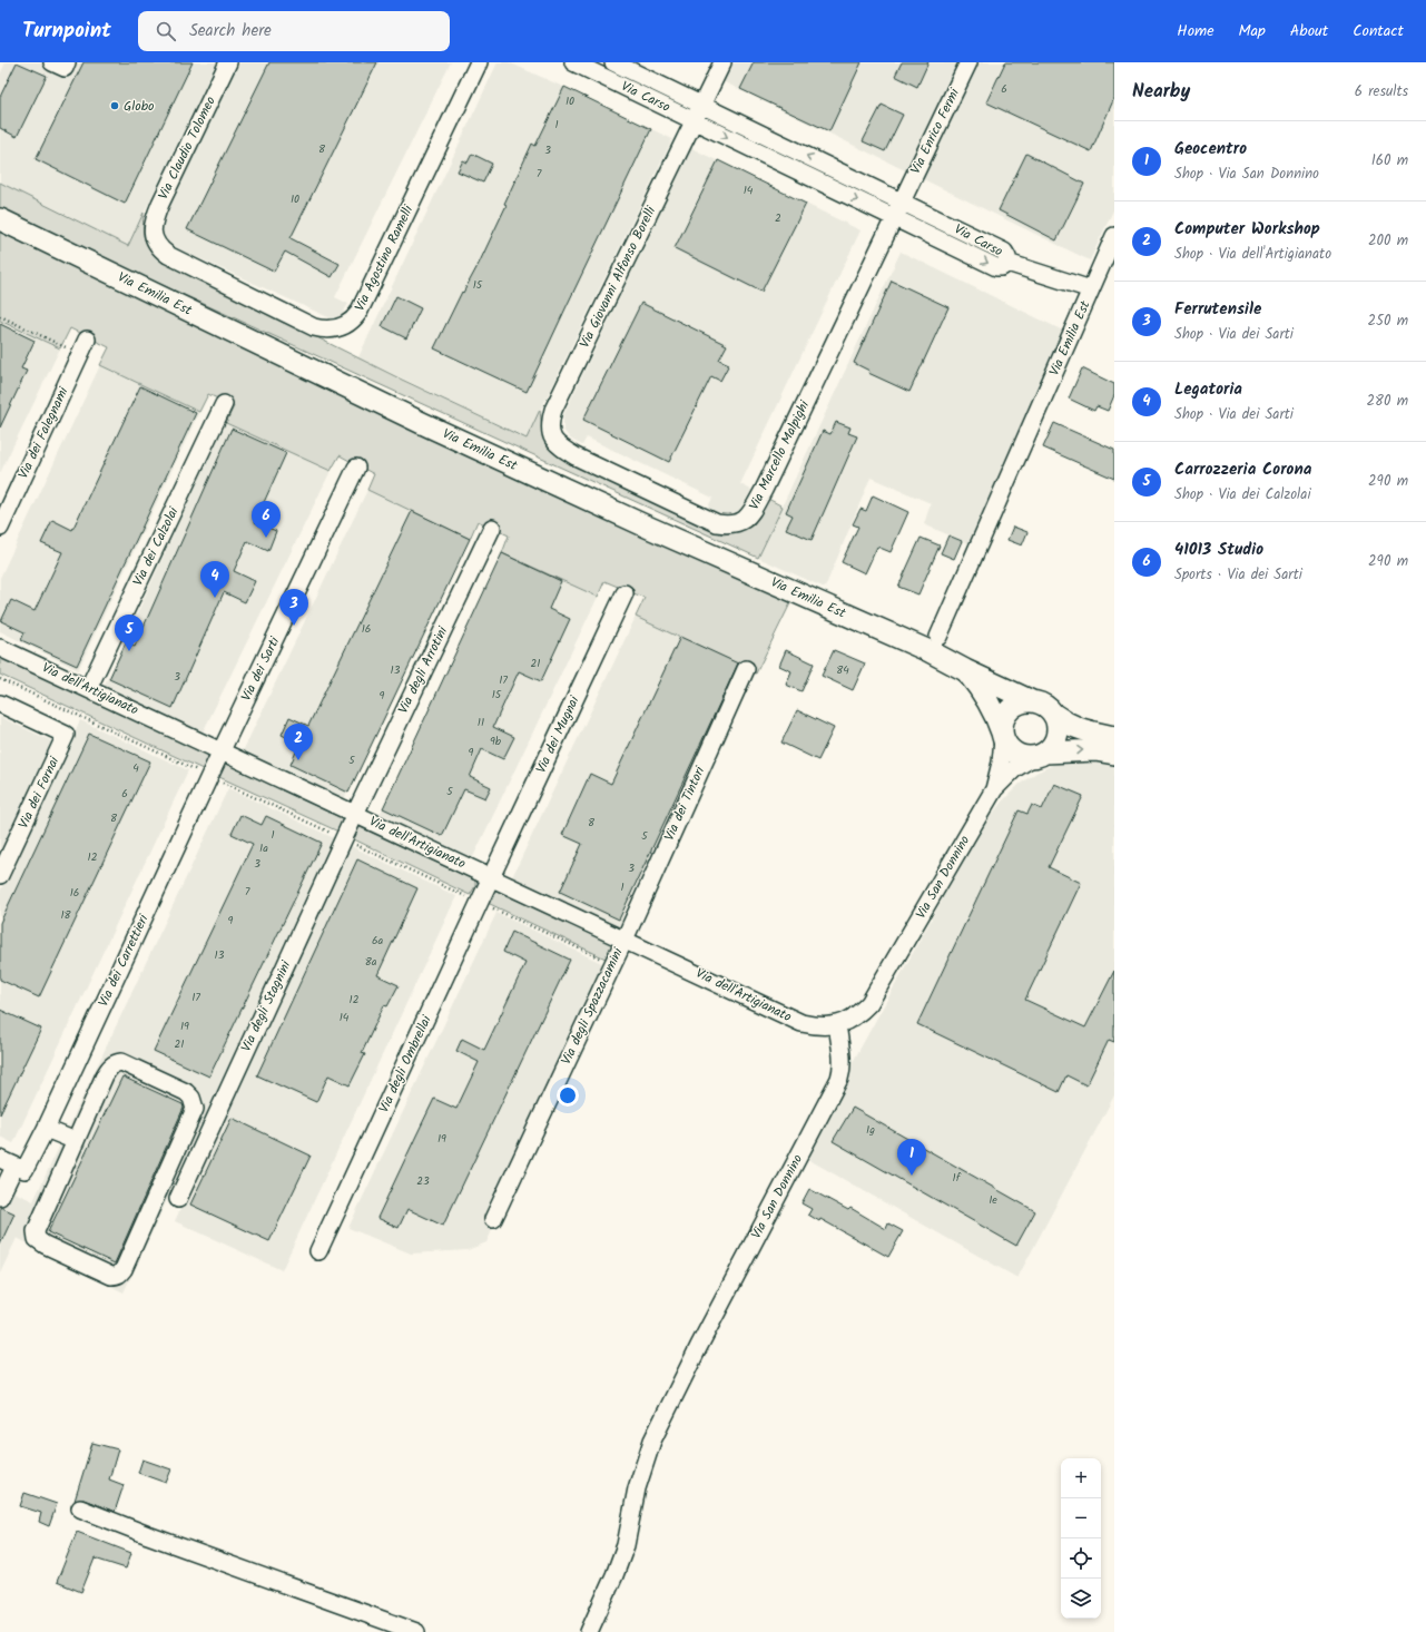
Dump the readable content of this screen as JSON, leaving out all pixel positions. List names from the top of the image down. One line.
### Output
{"streets":{"main road":["Via Emilia Est"],"street":["Via Carso","Via Enrico Fermi","Via Claudio Tolomeo","Via Agostino Ramelli","Via Giovanni Alfonso Borelli","Via dei Falegnami","Via Marcello Malpighi","Via dei Calzolai","Via dei Sarti","Via degli Arrotini","Via dell'Artigianato","Via dei Mugnai","Via dei Fornai","Via dei Tintori","Via San Donnino","Via dei Carrettieri","Via degli Stagnini","Via degli Spazzacamini","Via degli Ombrellai"]},"crossings":[["Via Carso","Via Enrico Fermi"],["Via Carso","Via Giovanni Alfonso Borelli"],["Via Carso","Via Marcello Malpighi"],["Via Claudio Tolomeo","Via Agostino Ramelli"],["Via Giovanni Alfonso Borelli","Via Marcello Malpighi"],["Via Emilia Est","Via San Donnino"],["Via dei Calzolai","Via dell'Artigianato"],["Via dei Sarti","Via dell'Artigianato"],["Via dei Sarti","Via dei Carrettieri"],["Via degli Arrotini","Via dell'Artigianato"],["Via degli Arrotini","Via degli Stagnini"],["Via dell'Artigianato","Via dei Mugnai"],["Via dell'Artigianato","Via dei Tintori"],["Via dell'Artigianato","Via San Donnino"],["Via dell'Artigianato","Via dei Carrettieri"],["Via dell'Artigianato","Via degli Stagnini"],["Via dell'Artigianato","Via degli Spazzacamini"],["Via dell'Artigianato","Via degli Ombrellai"],["Via dei Mugnai","Via degli Ombrellai"],["Via dei Tintori","Via degli Spazzacamini"]],"places":["Globo"],"house_numbers":["6","10","1","8","3","7","14","10","2","15","16","21","13","84","3","17","15","9","11","9b","9","5","4","5","6","8","8","1","5","1a","12","3","3","1","7","16","18","9","6a","13","8a","17","12","14","19","21","1g","19","1f","23","1e"],"page":{"header":"Turnpoint","search":"Search here","nav":["Home","Map","About","Contact"],"heading":["Nearby","6 results"],"list":[{"mark":"1","name":"Geocentro","note":"Shop · Via San Donnino","value":"160 m"},{"mark":"2","name":"Computer Workshop","note":"Shop · Via dell'Artigianato","value":"200 m"},{"mark":"3","name":"Ferrutensile","note":"Shop · Via dei Sarti","value":"250 m"},{"mark":"4","name":"Legatoria","note":"Shop · Via dei Sarti","value":"280 m"},{"mark":"5","name":"Carrozzeria Corona","note":"Shop · Via dei Calzolai","value":"290 m"},{"mark":"6","name":"41013 Studio","note":"Sports · Via dei Sarti","value":"290 m"}],"pins":["6","4","3","5","2","1"],"map_buttons":["+","−"]}}
